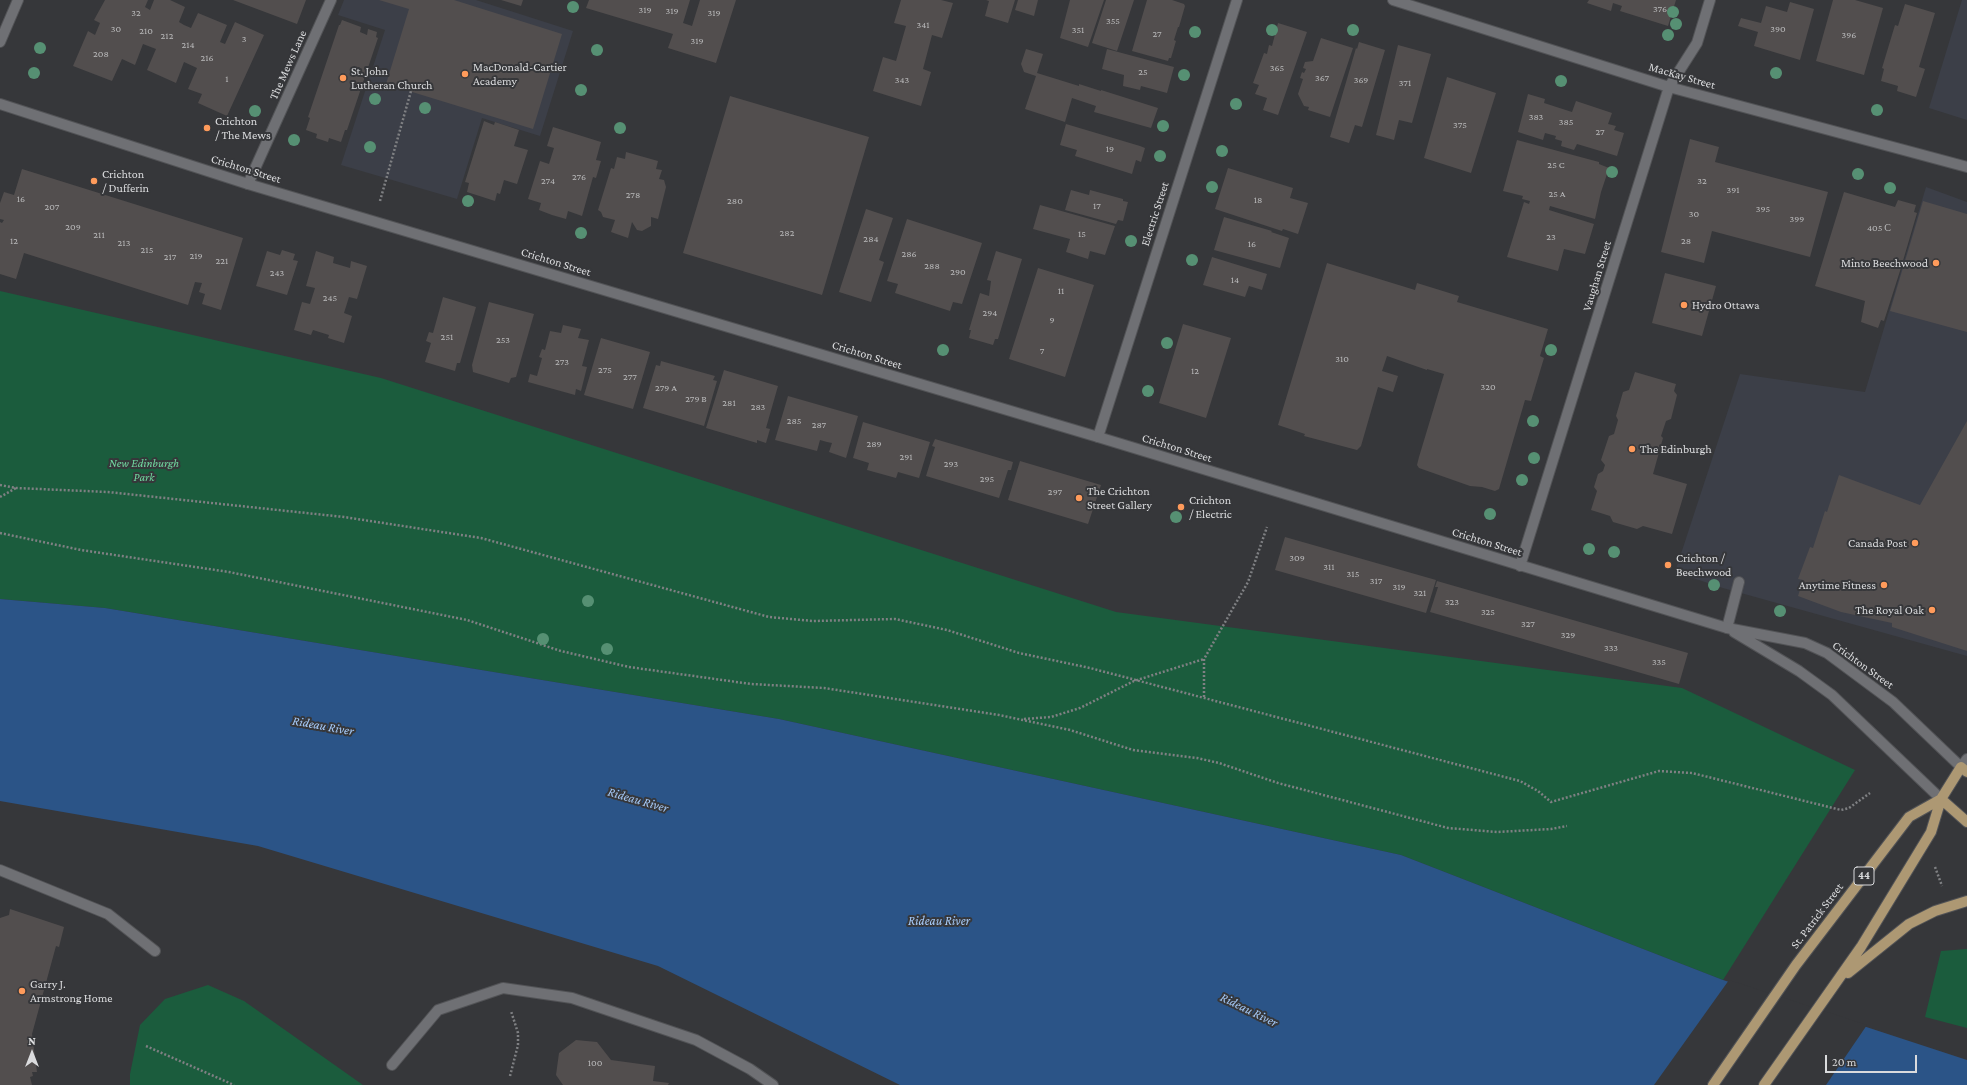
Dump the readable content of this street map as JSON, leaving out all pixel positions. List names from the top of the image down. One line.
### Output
{"streets":{"main road":["44","St. Patrick Street"],"street":["The Mews Lane","MacKay Street","Crichton Street","Electric Street","Vaughan Street"]},"crossings":[["The Mews Lane","Crichton Street"],["MacKay Street","Vaughan Street"],["Crichton Street","Electric Street"],["Crichton Street","Vaughan Street"],["Crichton Street","44"],["Crichton Street","St. Patrick Street"],["44","St. Patrick Street"]],"water":["Rideau River"],"parks":["New Edinburgh Park"],"places":["MacDonald-Cartier Academy","St. John Lutheran Church","Crichton / The Mews","Crichton / Dufferin","Minto Beechwood","Hydro Ottawa","The Edinburgh","The Crichton Street Gallery","Crichton / Electric","Canada Post","Crichton / Beechwood","Anytime Fitness","The Royal Oak","Garry J. Armstrong Home"],"house_numbers":["376","319","319","32","319","355","341","30","390","351","210","27","396","212","3","319","214","208","216","365","25","367","1","343","369","371","383","385","375","27","19","25 C","276","274","32","391","25 A","278","16","18","280","17","207","395","30","399","209","405 С","282","15","211","23","284","12","28","213","16","215","286","219","217","221","288","290","243","14","11","245","294","9","251","253","7","310","273","275","12","277","320","279 A","279 B","281","283","285","287","289","291","293","295","297","309","311","315","317","319","321","323","325","327","329","333","335","100"],"scale_bar":"20 m","north":"top"}
